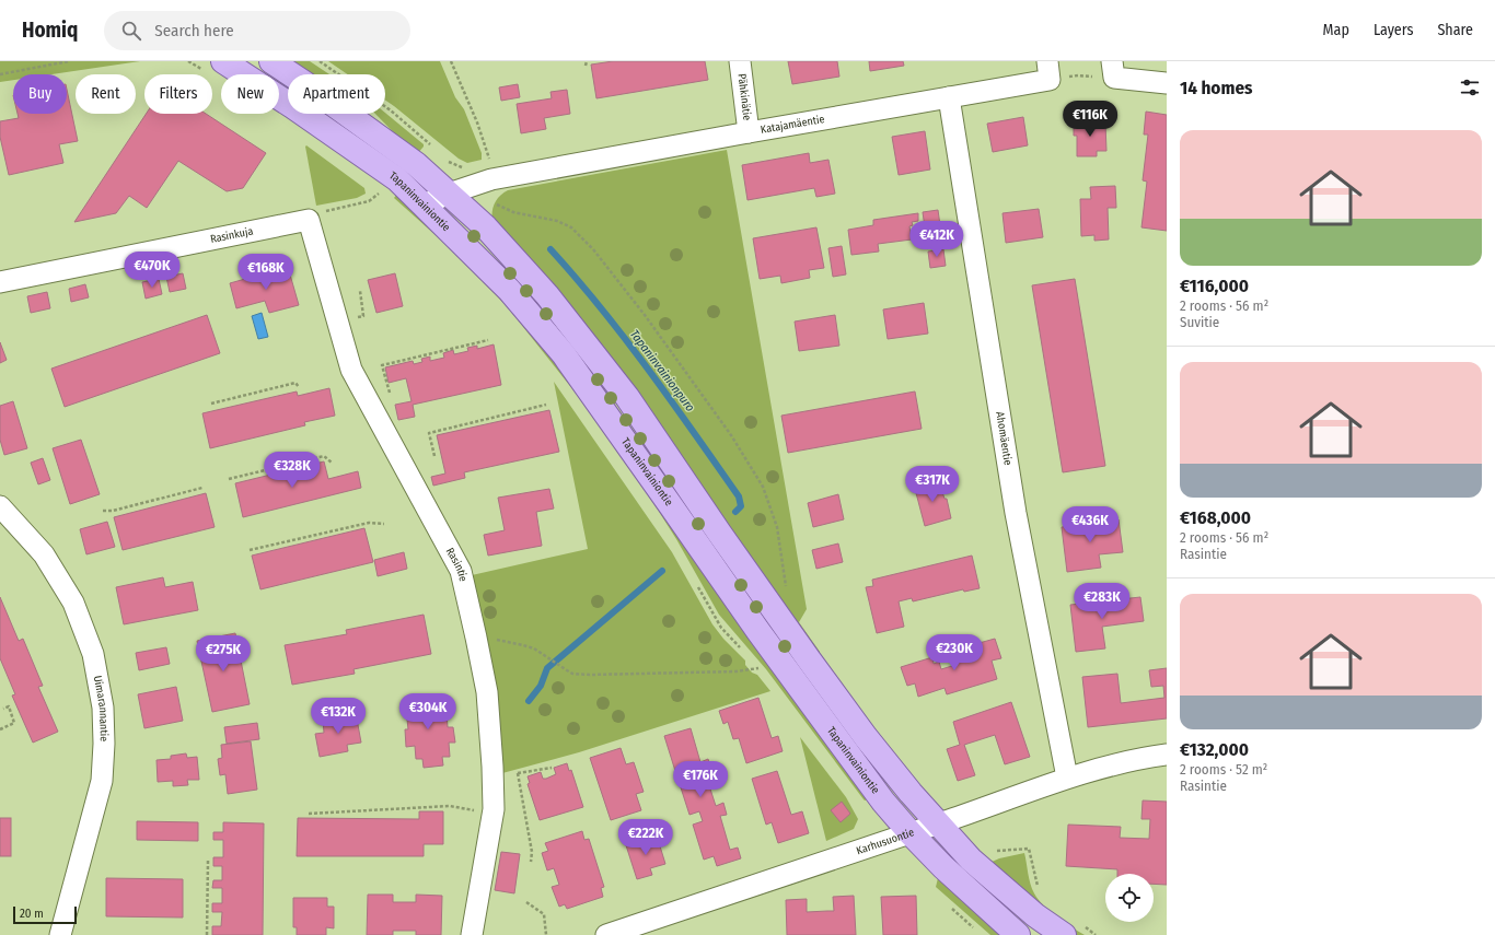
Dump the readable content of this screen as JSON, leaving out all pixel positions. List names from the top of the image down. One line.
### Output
{"streets":{"main road":["Tapaninvainiontie"],"street":["Pähkinätie","Katajamäentie","Rasinkuja","Ahomäentie","Rasintie","Uimarannantie","Karhusuontie"]},"crossings":[["Pähkinätie","Katajamäentie"],["Katajamäentie","Tapaninvainiontie"],["Katajamäentie","Ahomäentie"],["Tapaninvainiontie","Karhusuontie"],["Rasinkuja","Rasintie"],["Ahomäentie","Karhusuontie"]],"water":["Tapaninvainionpuro"],"scale_bar":"20 m","page":{"header":"Homiq","search":"Search here","nav":["Map","Layers","Share"],"heading":"14 homes","chip":["Buy","Rent","Filters","New","Apartment"],"price":["€116K","€412K","€470K","€168K","€328K","€317K","€436K","€283K","€230K","€275K","€304K","€132K","€176K","€222K"],"list":[{"name":"€116,000","note":"2 rooms · 56 m² · Suvitie"},{"name":"€168,000","note":"2 rooms · 56 m² · Rasintie"},{"name":"€132,000","note":"2 rooms · 52 m² · Rasintie"}],"scale":"20 m"}}
